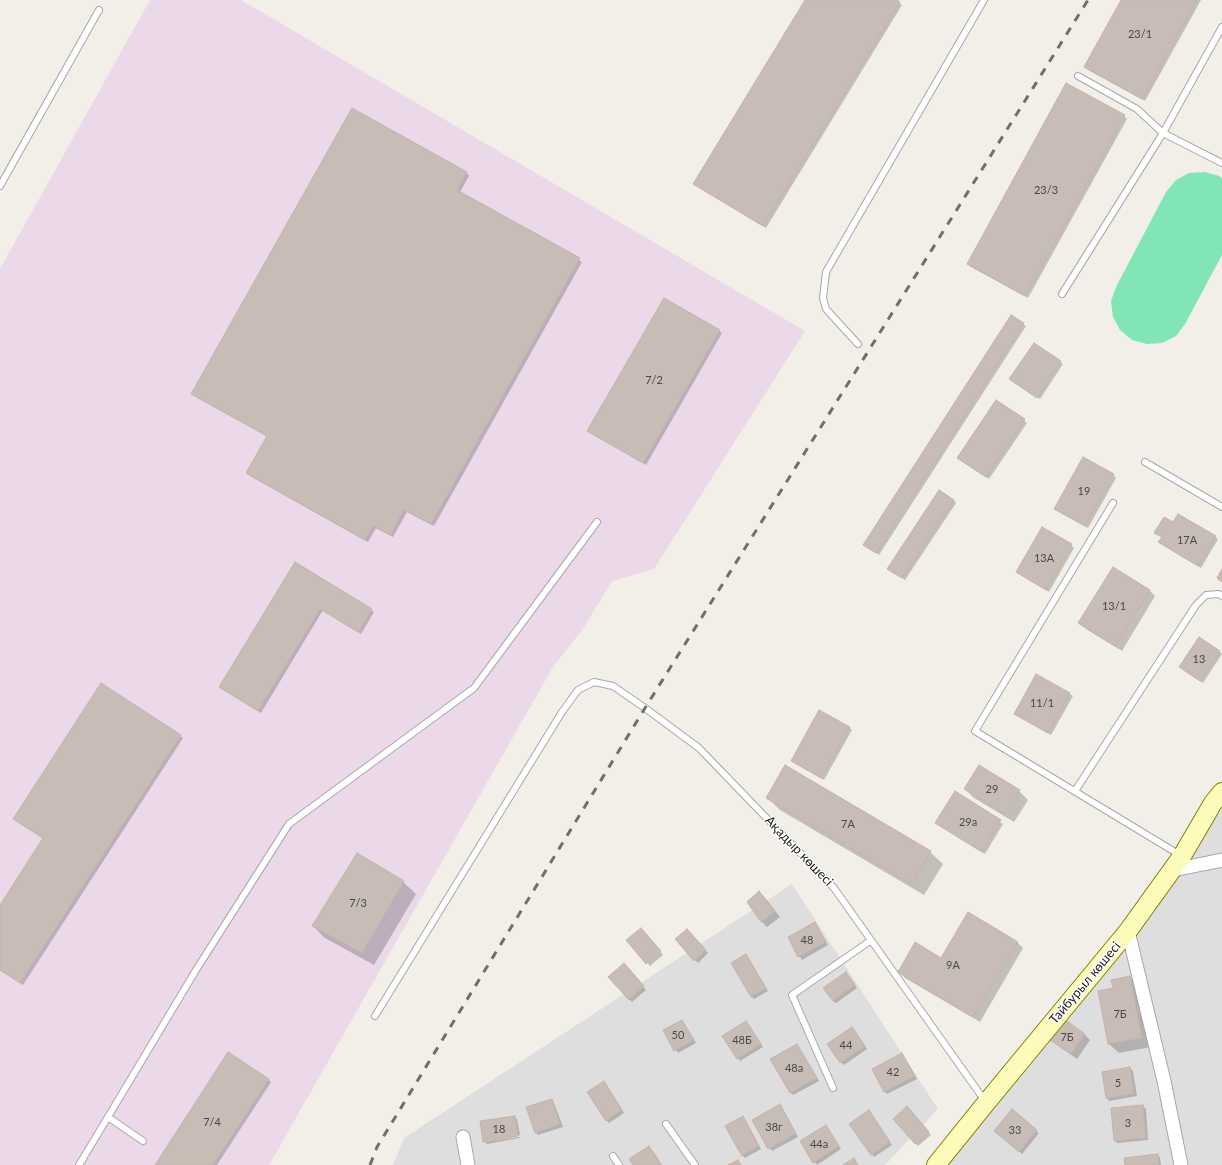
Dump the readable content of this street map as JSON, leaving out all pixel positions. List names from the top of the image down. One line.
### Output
{"streets":{"main road":["Тайбурыл көшесі"],"lane":["Ақадыр көшесі"]},"crossings":[["Ақадыр көшесі","Тайбурыл көшесі"]],"house_numbers":["23/1","23/3","7/2","19","17А","13А","13/1","13","11/1","29","29а","7А","7/3","48","9А","7Б","50","7Б","48Б","44","48а","42","5","7/4","3","38г","18","33","44а"]}
